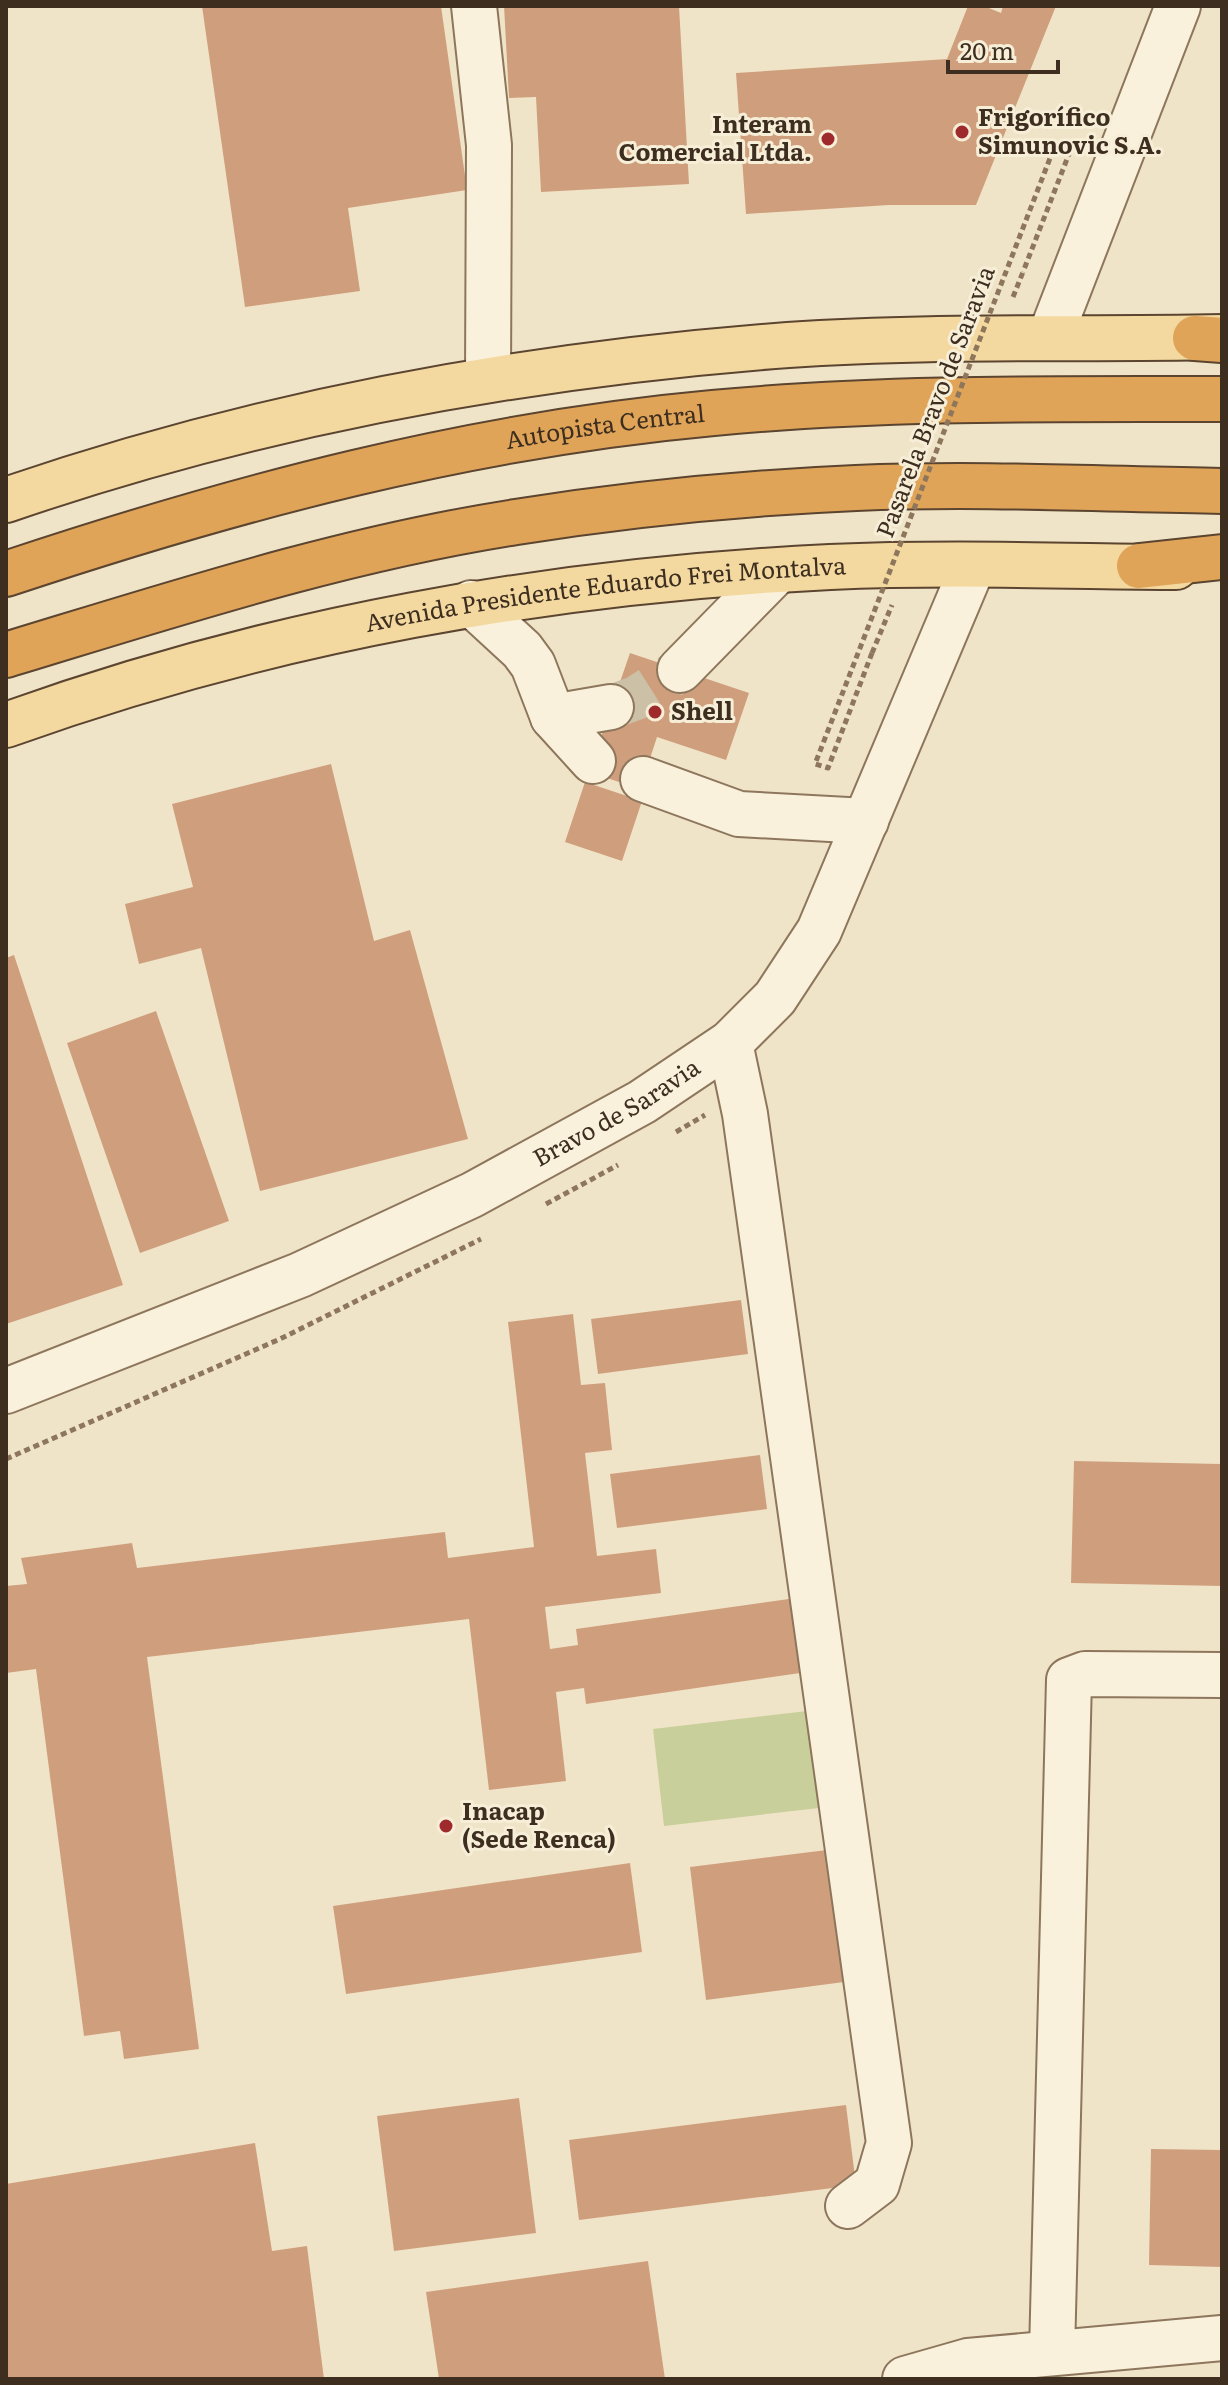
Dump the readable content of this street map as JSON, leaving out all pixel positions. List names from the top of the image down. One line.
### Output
{"streets":{"highway":["Autopista Central"],"main road":["Avenida Presidente Eduardo Frei Montalva"],"street":["Bravo de Saravia"],"path":["Pasarela Bravo de Saravia"]},"crossings":[["Pasarela Bravo de Saravia","Avenida Presidente Eduardo Frei Montalva"],["Avenida Presidente Eduardo Frei Montalva","Bravo de Saravia"]],"places":["Frigorífico Simunovic S.A.","Interam Comercial Ltda.","Shell","Inacap (Sede Renca)"],"scale_bar":"20 m"}
